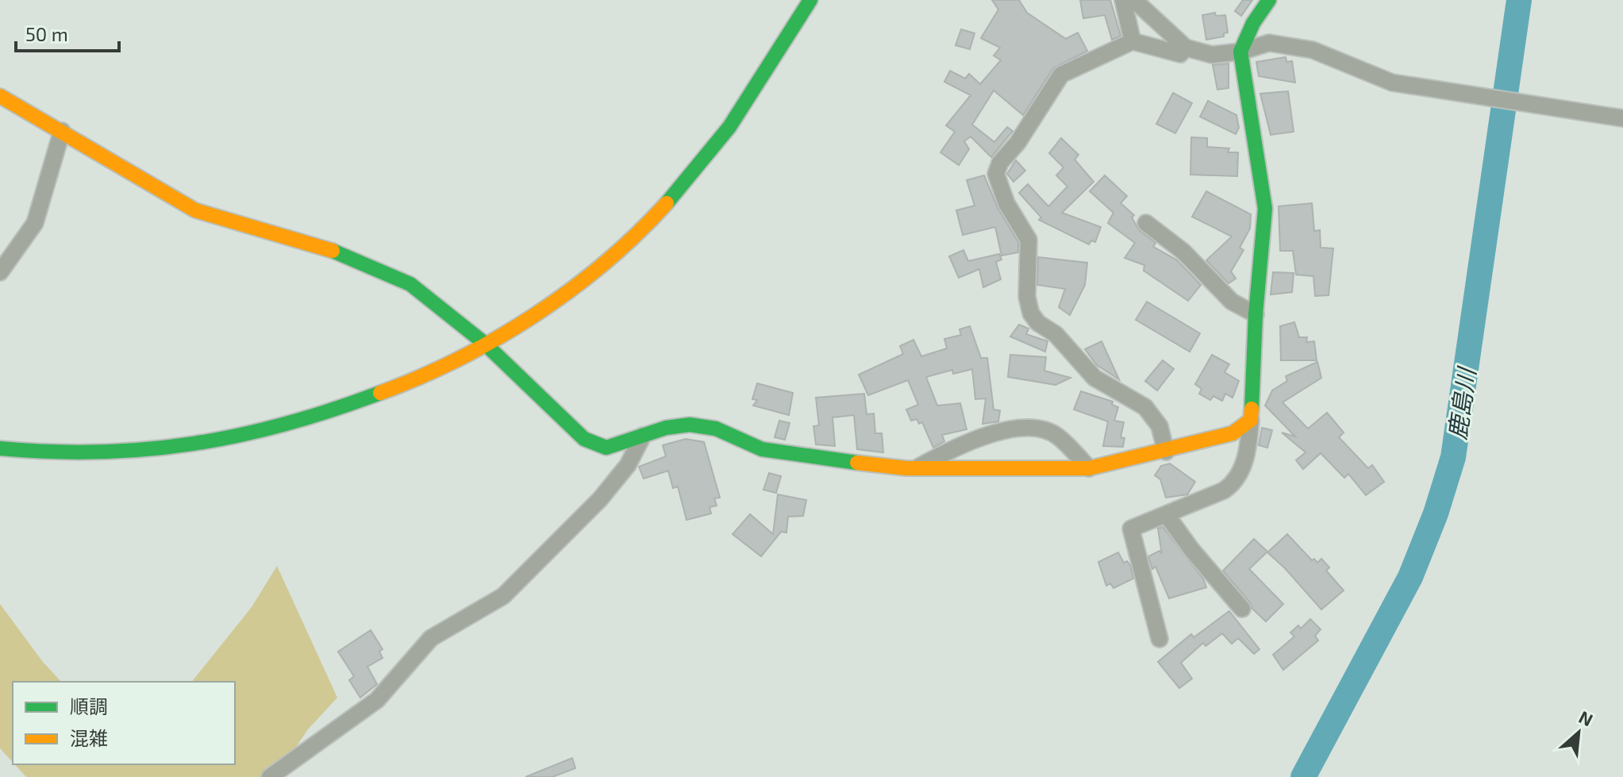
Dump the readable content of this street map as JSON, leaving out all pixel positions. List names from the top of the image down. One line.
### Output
{"water":["鹿島川"],"legend":["順調","混雑"],"scale_bar":"50 m","north":"top right"}
